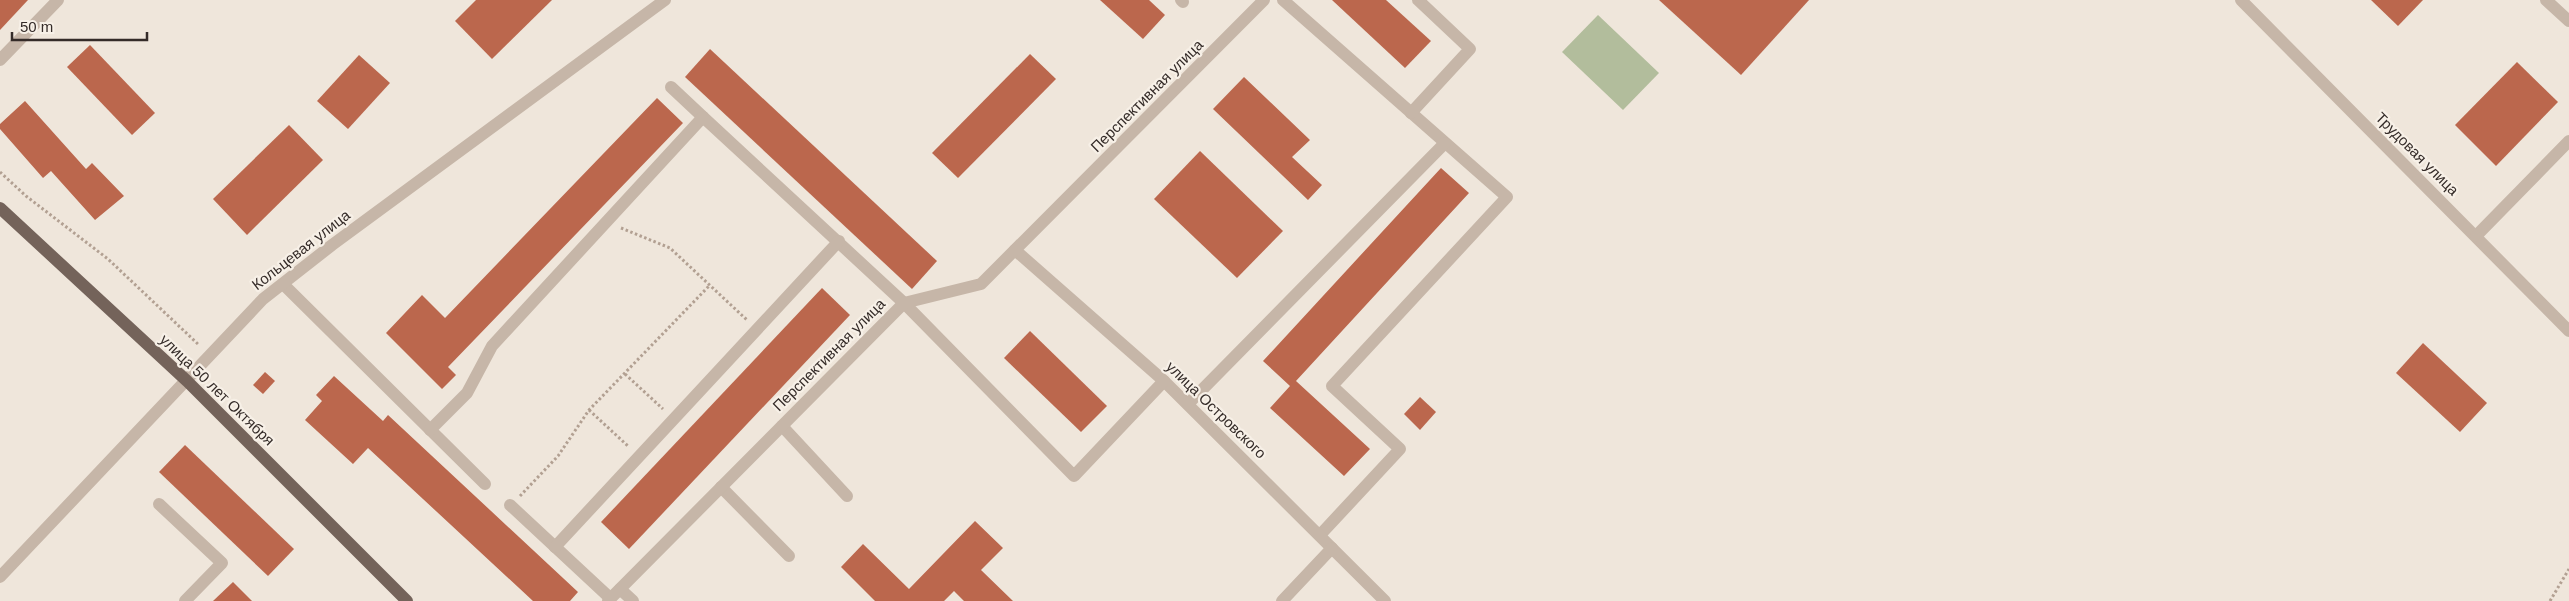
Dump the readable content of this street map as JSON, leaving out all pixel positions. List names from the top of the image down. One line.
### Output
{"streets":{"main road":["улица 50 лет Октября"],"street":["Перспективная улица","Трудовая улица","Кольцевая улица","улица Островского"]},"crossings":[["Перспективная улица","улица Островского"],["Кольцевая улица","улица 50 лет Октября"]],"scale_bar":"50 m"}
